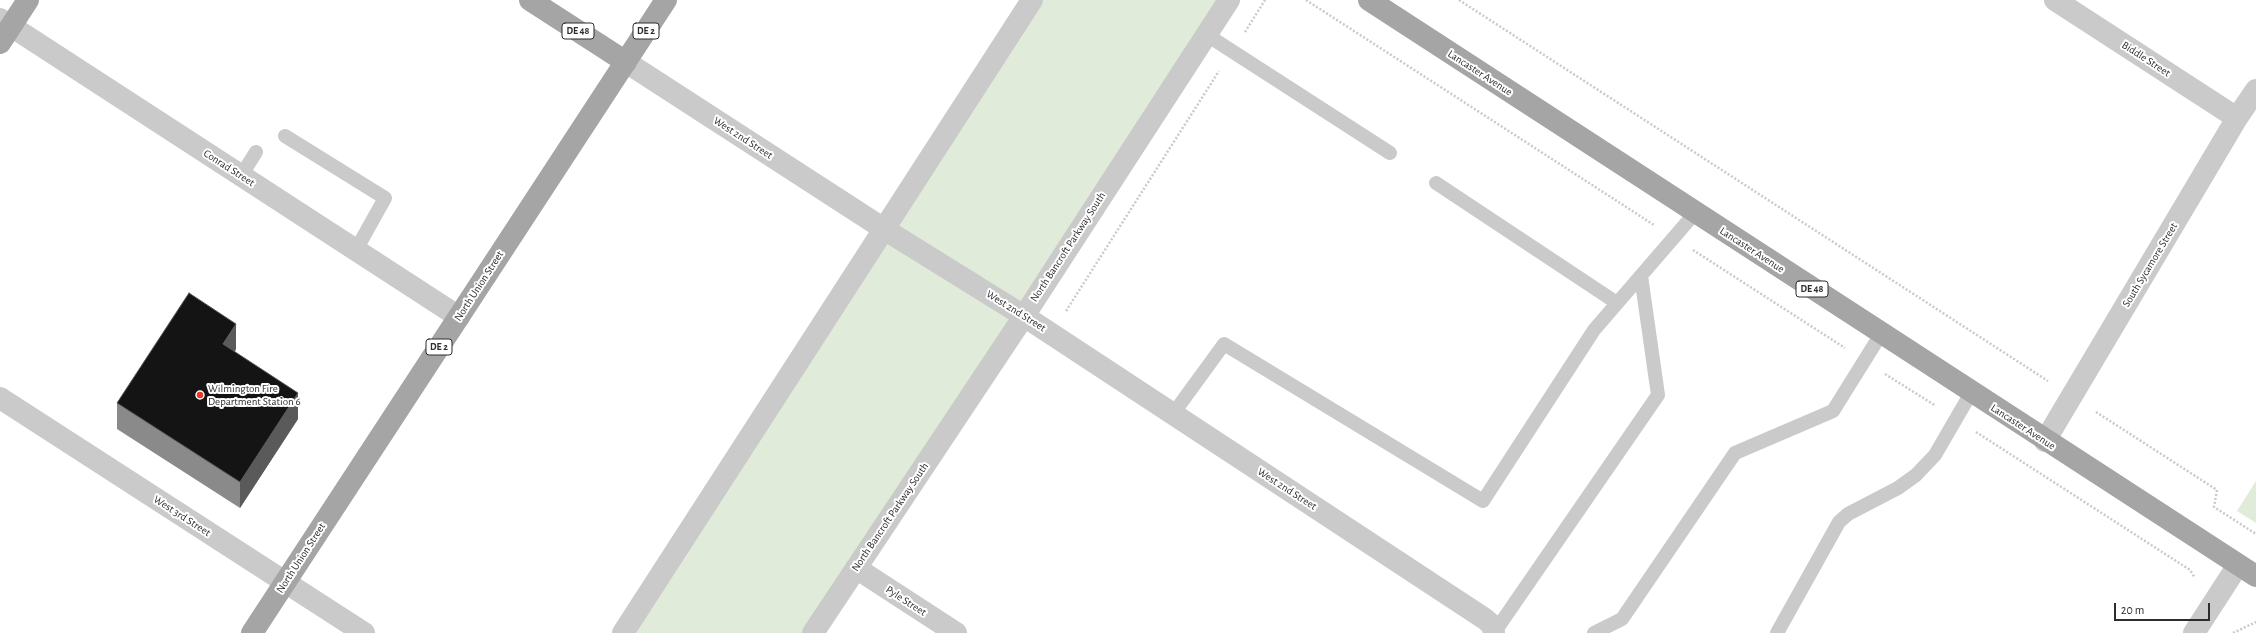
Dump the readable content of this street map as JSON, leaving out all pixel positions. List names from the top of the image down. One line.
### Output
{"streets":{"main road":["DE 48","DE 2","Lancaster Avenue","West 2nd Street","North Union Street"],"street":["Biddle Street","Conrad Street","North Bancroft Parkway South","South Sycamore Street","West 3rd Street","Pyle Street"]},"crossings":[["Biddle Street","South Sycamore Street"],["Lancaster Avenue","South Sycamore Street"],["West 2nd Street","North Bancroft Parkway South"],["West 2nd Street","North Union Street"],["Conrad Street","North Union Street"],["North Bancroft Parkway South","Pyle Street"],["North Union Street","West 3rd Street"]],"places":["Wilmington Fire Department Station 6"],"scale_bar":"20 m"}
